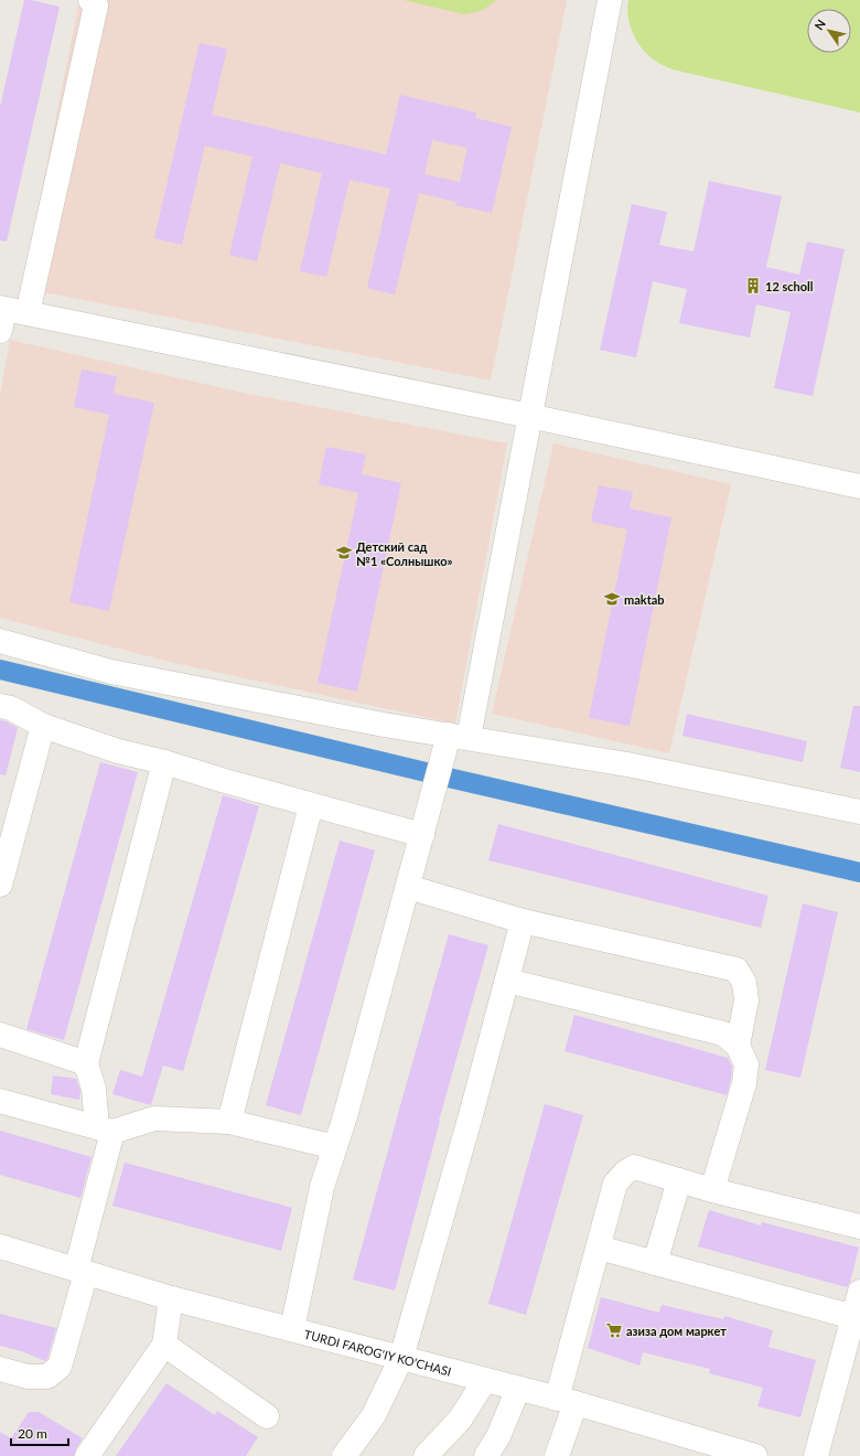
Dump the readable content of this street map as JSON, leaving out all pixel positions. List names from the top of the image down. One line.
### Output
{"streets":{"street":["TURDI FAROG'IY KO'CHASI"]},"places":{"building":["12 scholl"],"school or university":["Детский сад №1 «Солнышко»","maktab"],"supermarket":["азиза дом маркет"]},"scale_bar":"20 m","north":"top left"}
